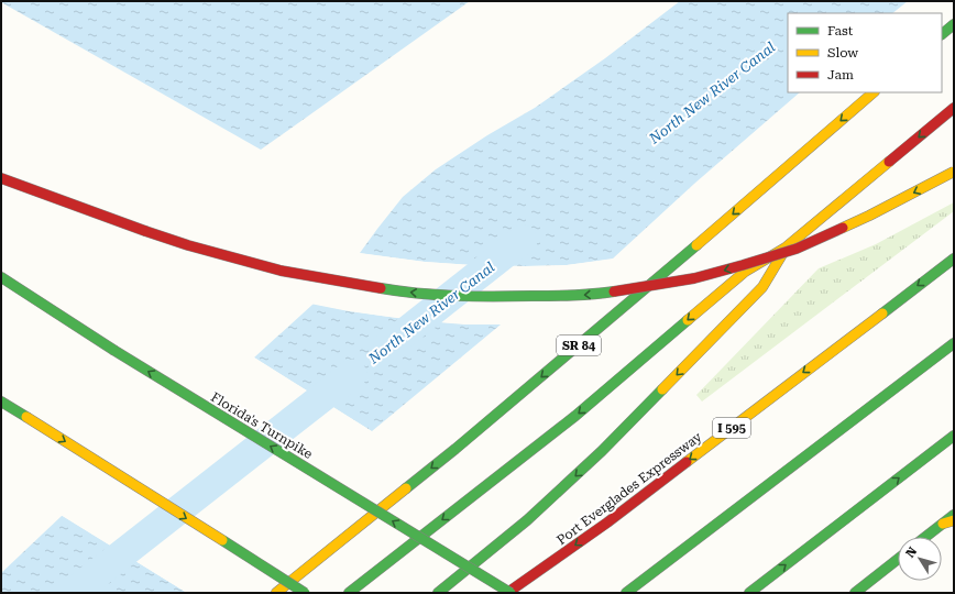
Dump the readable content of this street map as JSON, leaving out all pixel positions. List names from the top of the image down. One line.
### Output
{"streets":{"main road":["SR 84","Florida's Turnpike","I 595","Port Everglades Expressway"]},"crossings":[["Florida's Turnpike","Port Everglades Expressway"]],"one_way":["Florida's Turnpike"],"water":["North New River Canal"],"legend":["Fast","Slow","Jam"],"north":"top left"}
